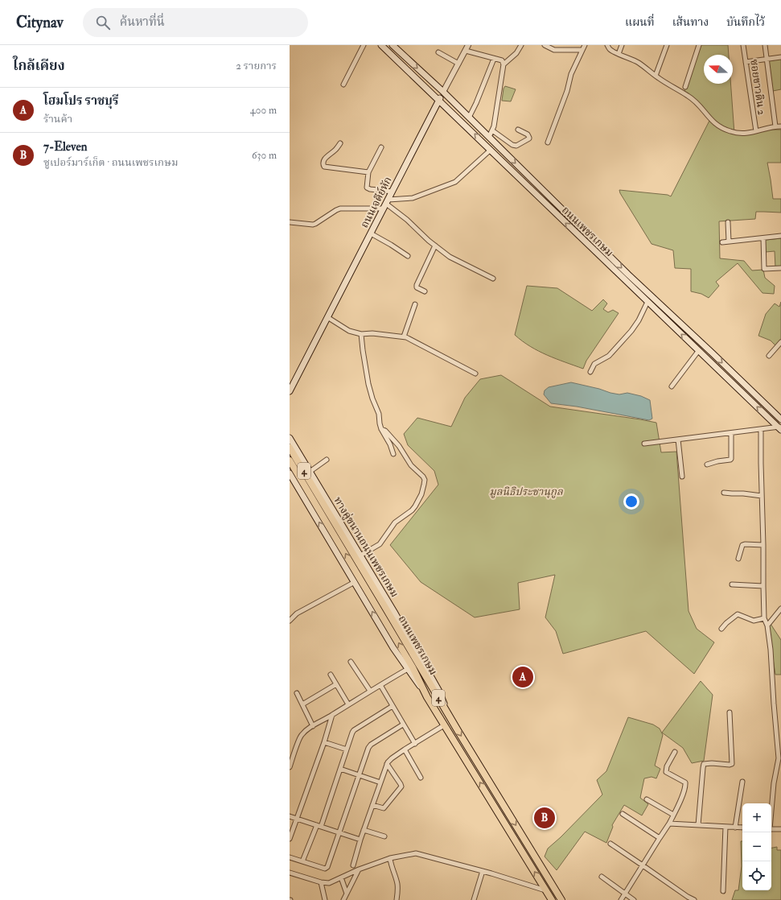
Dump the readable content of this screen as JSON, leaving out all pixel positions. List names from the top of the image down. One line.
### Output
{"streets":{"highway":["ถนนเพชรเกษม","4"],"main road":["ถนนเจดีย์หัก","ทางคู่ขนานถนนเพชรเกษม"],"street":["ซอยขาวดิน 2"]},"crossings":[["ถนนเจดีย์หัก","ถนนเพชรเกษม"],["ถนนเพชรเกษม","4"],["ถนนเพชรเกษม","ทางคู่ขนานถนนเพชรเกษม"]],"parks":["มูลนิธิประชานุกูล"],"north":"left","page":{"header":"Citynav","search":"ค้นหาที่นี่","nav":["แผนที่","เส้นทาง","บันทึกไว้"],"heading":["ใกล้เคียง","2 รายการ"],"list":[{"mark":"A","name":"โฮมโปร ราชบุรี","note":"ร้านค้า","value":"400 m"},{"mark":"B","name":"7-Eleven","note":"ซูเปอร์มาร์เก็ต · ถนนเพชรเกษม","value":"630 m"}],"pins":["A","B"],"map_buttons":["+","−"]}}
